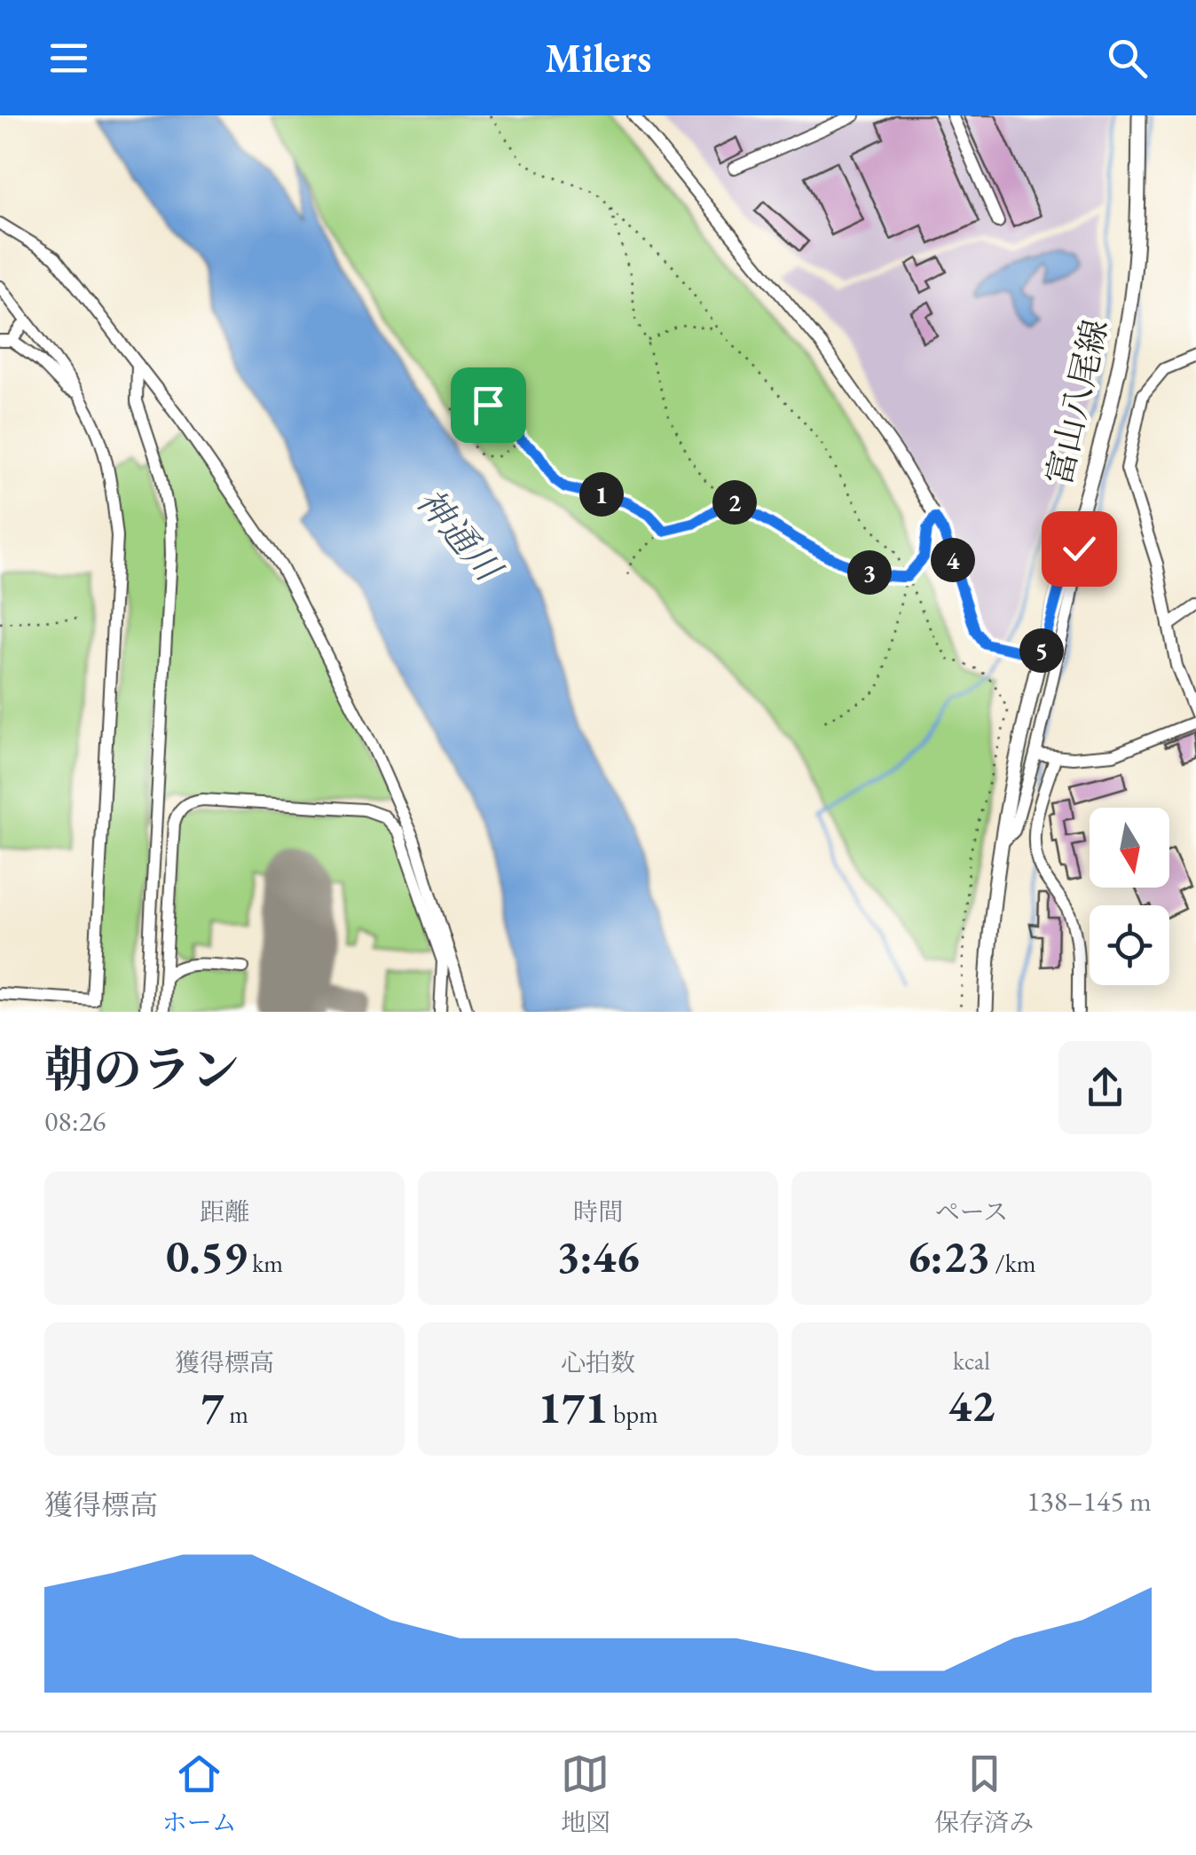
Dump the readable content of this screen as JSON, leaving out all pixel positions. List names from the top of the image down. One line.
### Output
{"streets":{"main road":["富山八尾線"]},"water":["神通川"],"north":"bottom","page":{"header":"Milers","pins":["1","2","4","3","5"],"heading":["朝のラン","08:26"],"stats":[["距離","0.59 km"],["時間","3:46"],["ペース","6:23 /km"],["獲得標高","7 m"],["心拍数","171 bpm"],["kcal","42"]],"chart":["獲得標高","138–145 m"],"tabs":["ホーム","地図","保存済み"]}}
